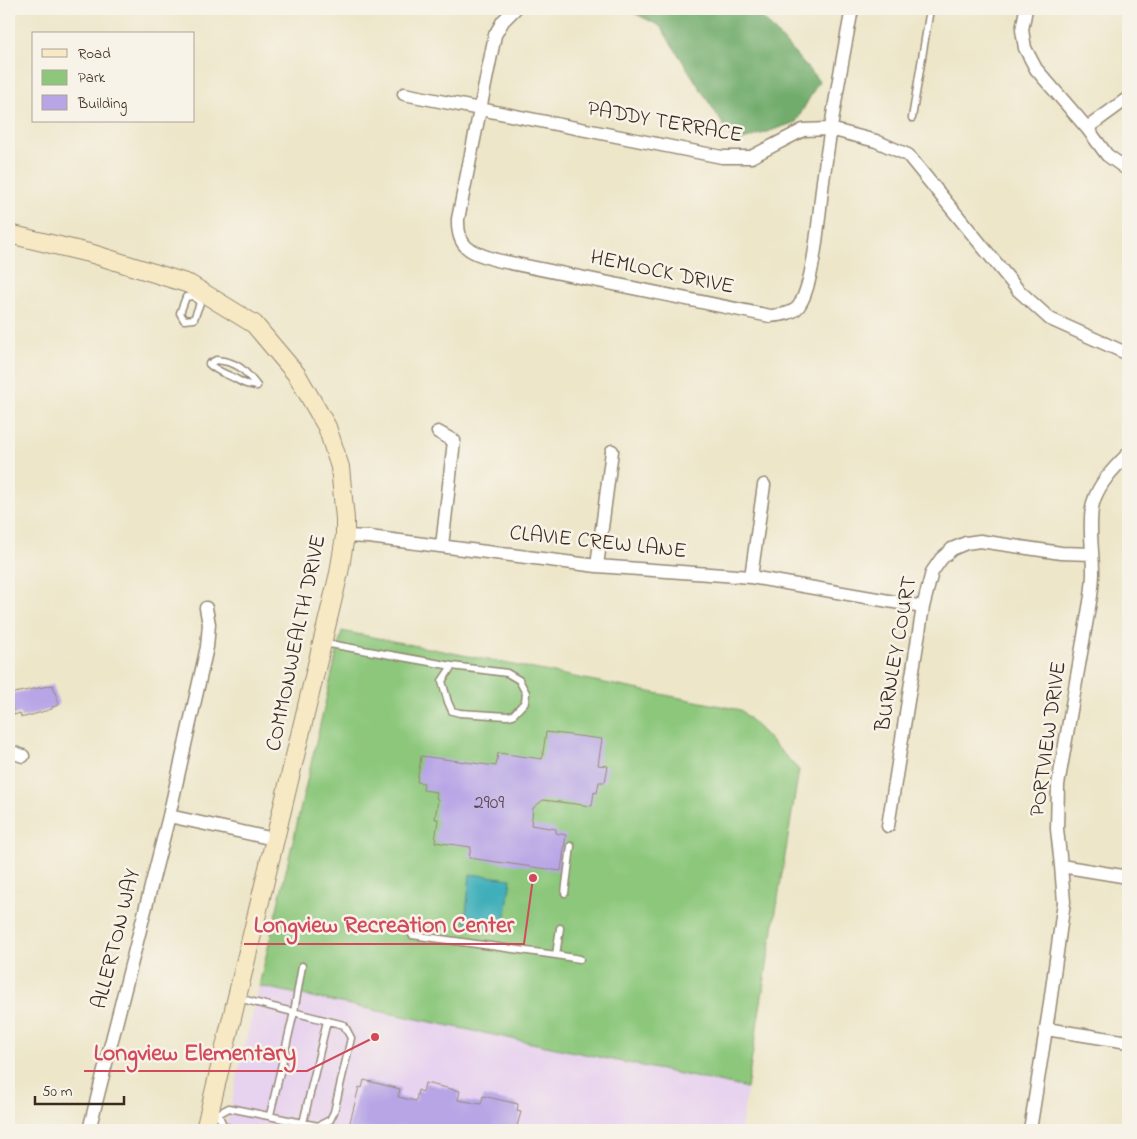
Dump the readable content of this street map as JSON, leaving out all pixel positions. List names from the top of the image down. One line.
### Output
{"streets":{"street":["PADDY TERRACE","HEMLOCK DRIVE","CLAVIE CREW LANE","COMMONWEALTH DRIVE","BURNLEY COURT","PORTVIEW DRIVE","ALLERTON WAY"]},"crossings":[["PADDY TERRACE","HEMLOCK DRIVE"],["CLAVIE CREW LANE","COMMONWEALTH DRIVE"],["CLAVIE CREW LANE","BURNLEY COURT"],["BURNLEY COURT","PORTVIEW DRIVE"]],"places":["Longview Recreation Center","Longview Elementary"],"house_numbers":["2909"],"legend":["Road","Park","Building"],"scale_bar":"50 m"}
